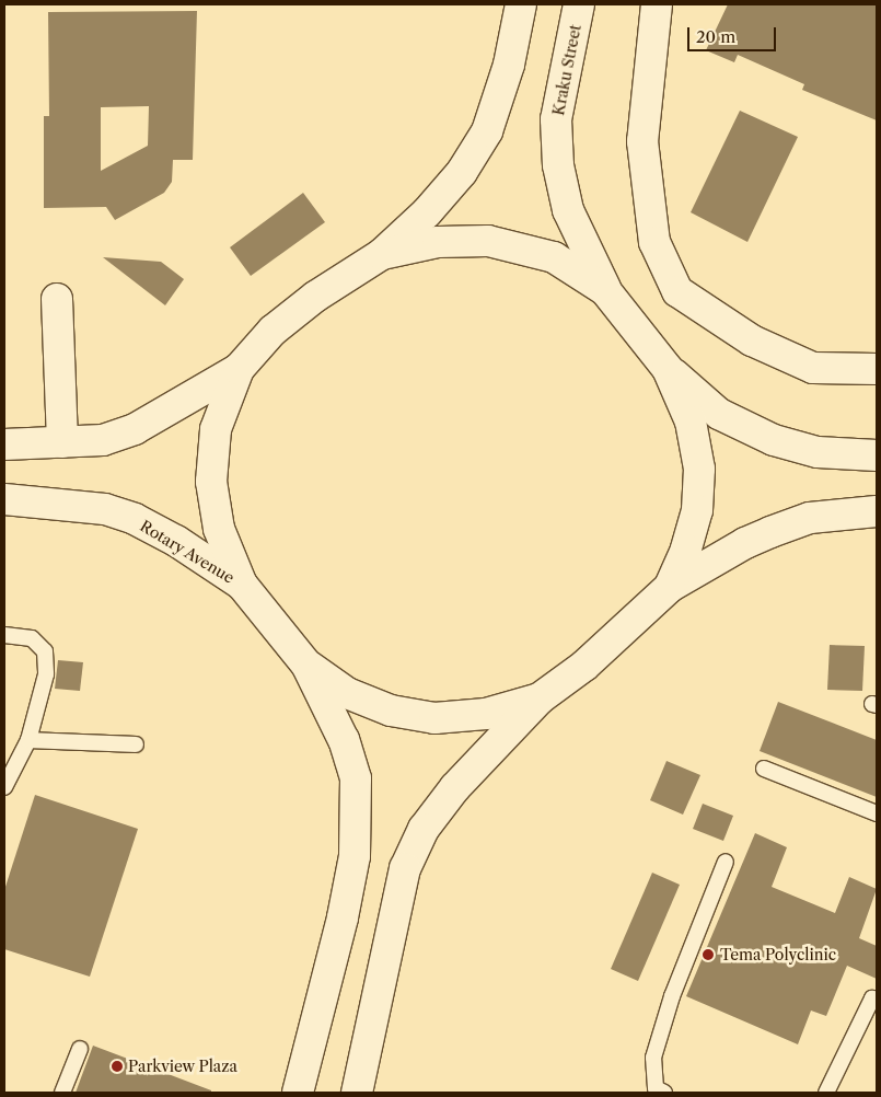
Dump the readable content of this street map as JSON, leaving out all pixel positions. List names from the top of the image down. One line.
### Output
{"streets":{"main road":["Kraku Street","Rotary Avenue"]},"places":["Tema Polyclinic","Parkview Plaza"],"scale_bar":"20 m"}
